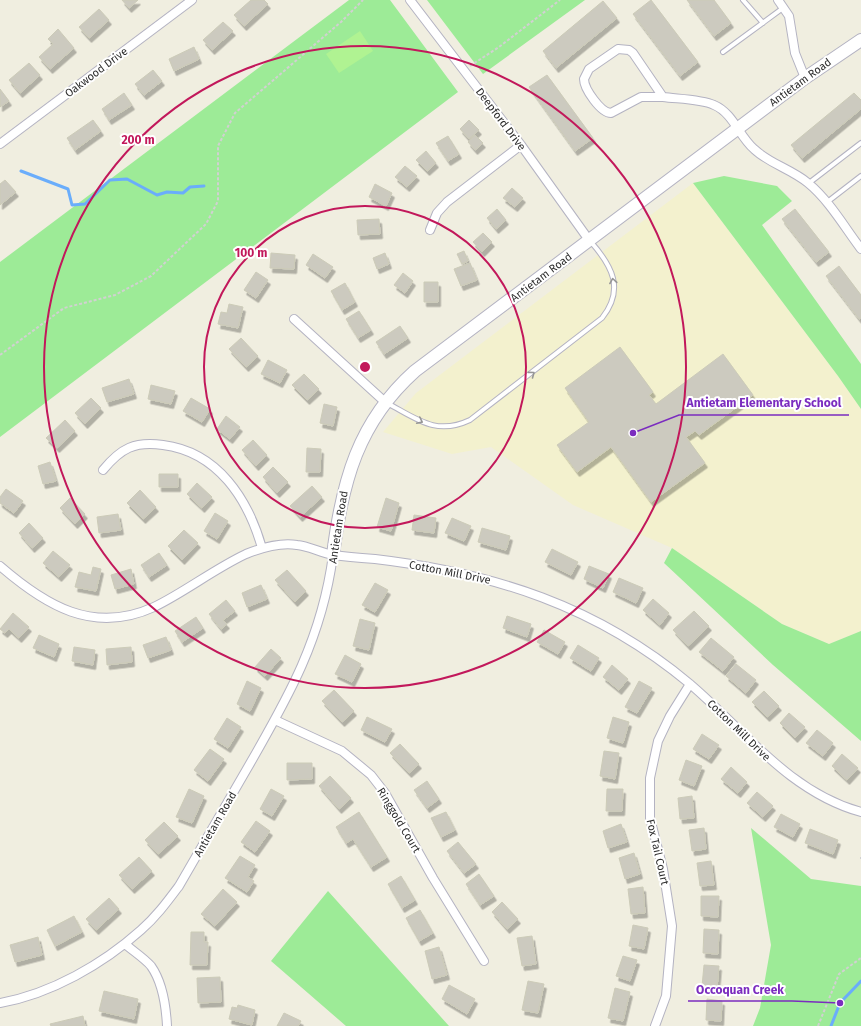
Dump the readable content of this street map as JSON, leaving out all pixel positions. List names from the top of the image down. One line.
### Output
{"streets":{"street":["Oakwood Drive","Antietam Road","Deepford Drive","Cotton Mill Drive","Ringgold Court","Fox Tail Court"]},"crossings":[["Antietam Road","Deepford Drive"],["Antietam Road","Cotton Mill Drive"],["Antietam Road","Ringgold Court"],["Cotton Mill Drive","Fox Tail Court"]],"places":["Antietam Elementary School","Occoquan Creek"],"rings":["200 m","100 m"]}
